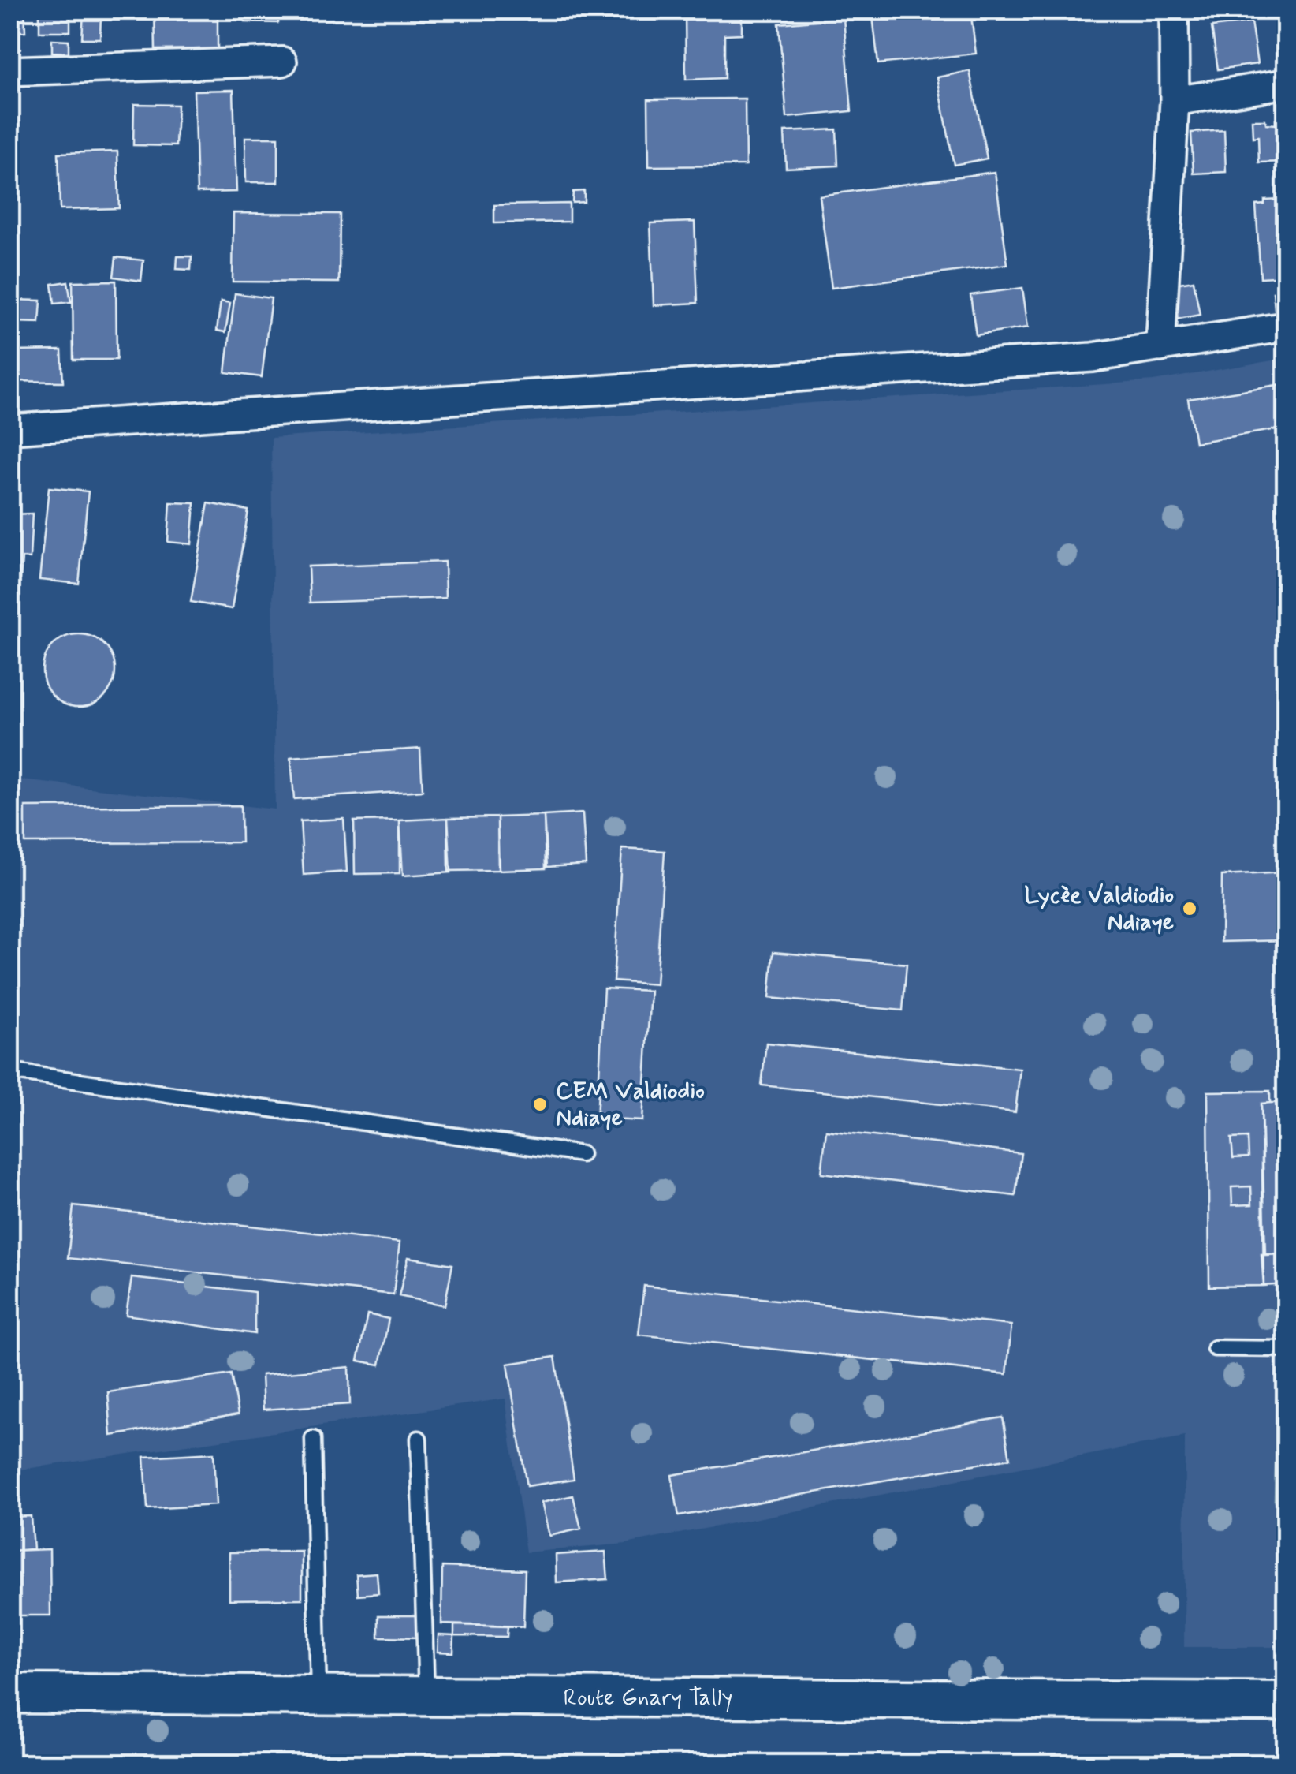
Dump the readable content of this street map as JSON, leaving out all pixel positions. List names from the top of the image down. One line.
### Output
{"streets":{"street":["Route Gnary Tally"]},"places":["Lycèe Valdiodio Ndiaye","CEM Valdiodio Ndiaye"]}
